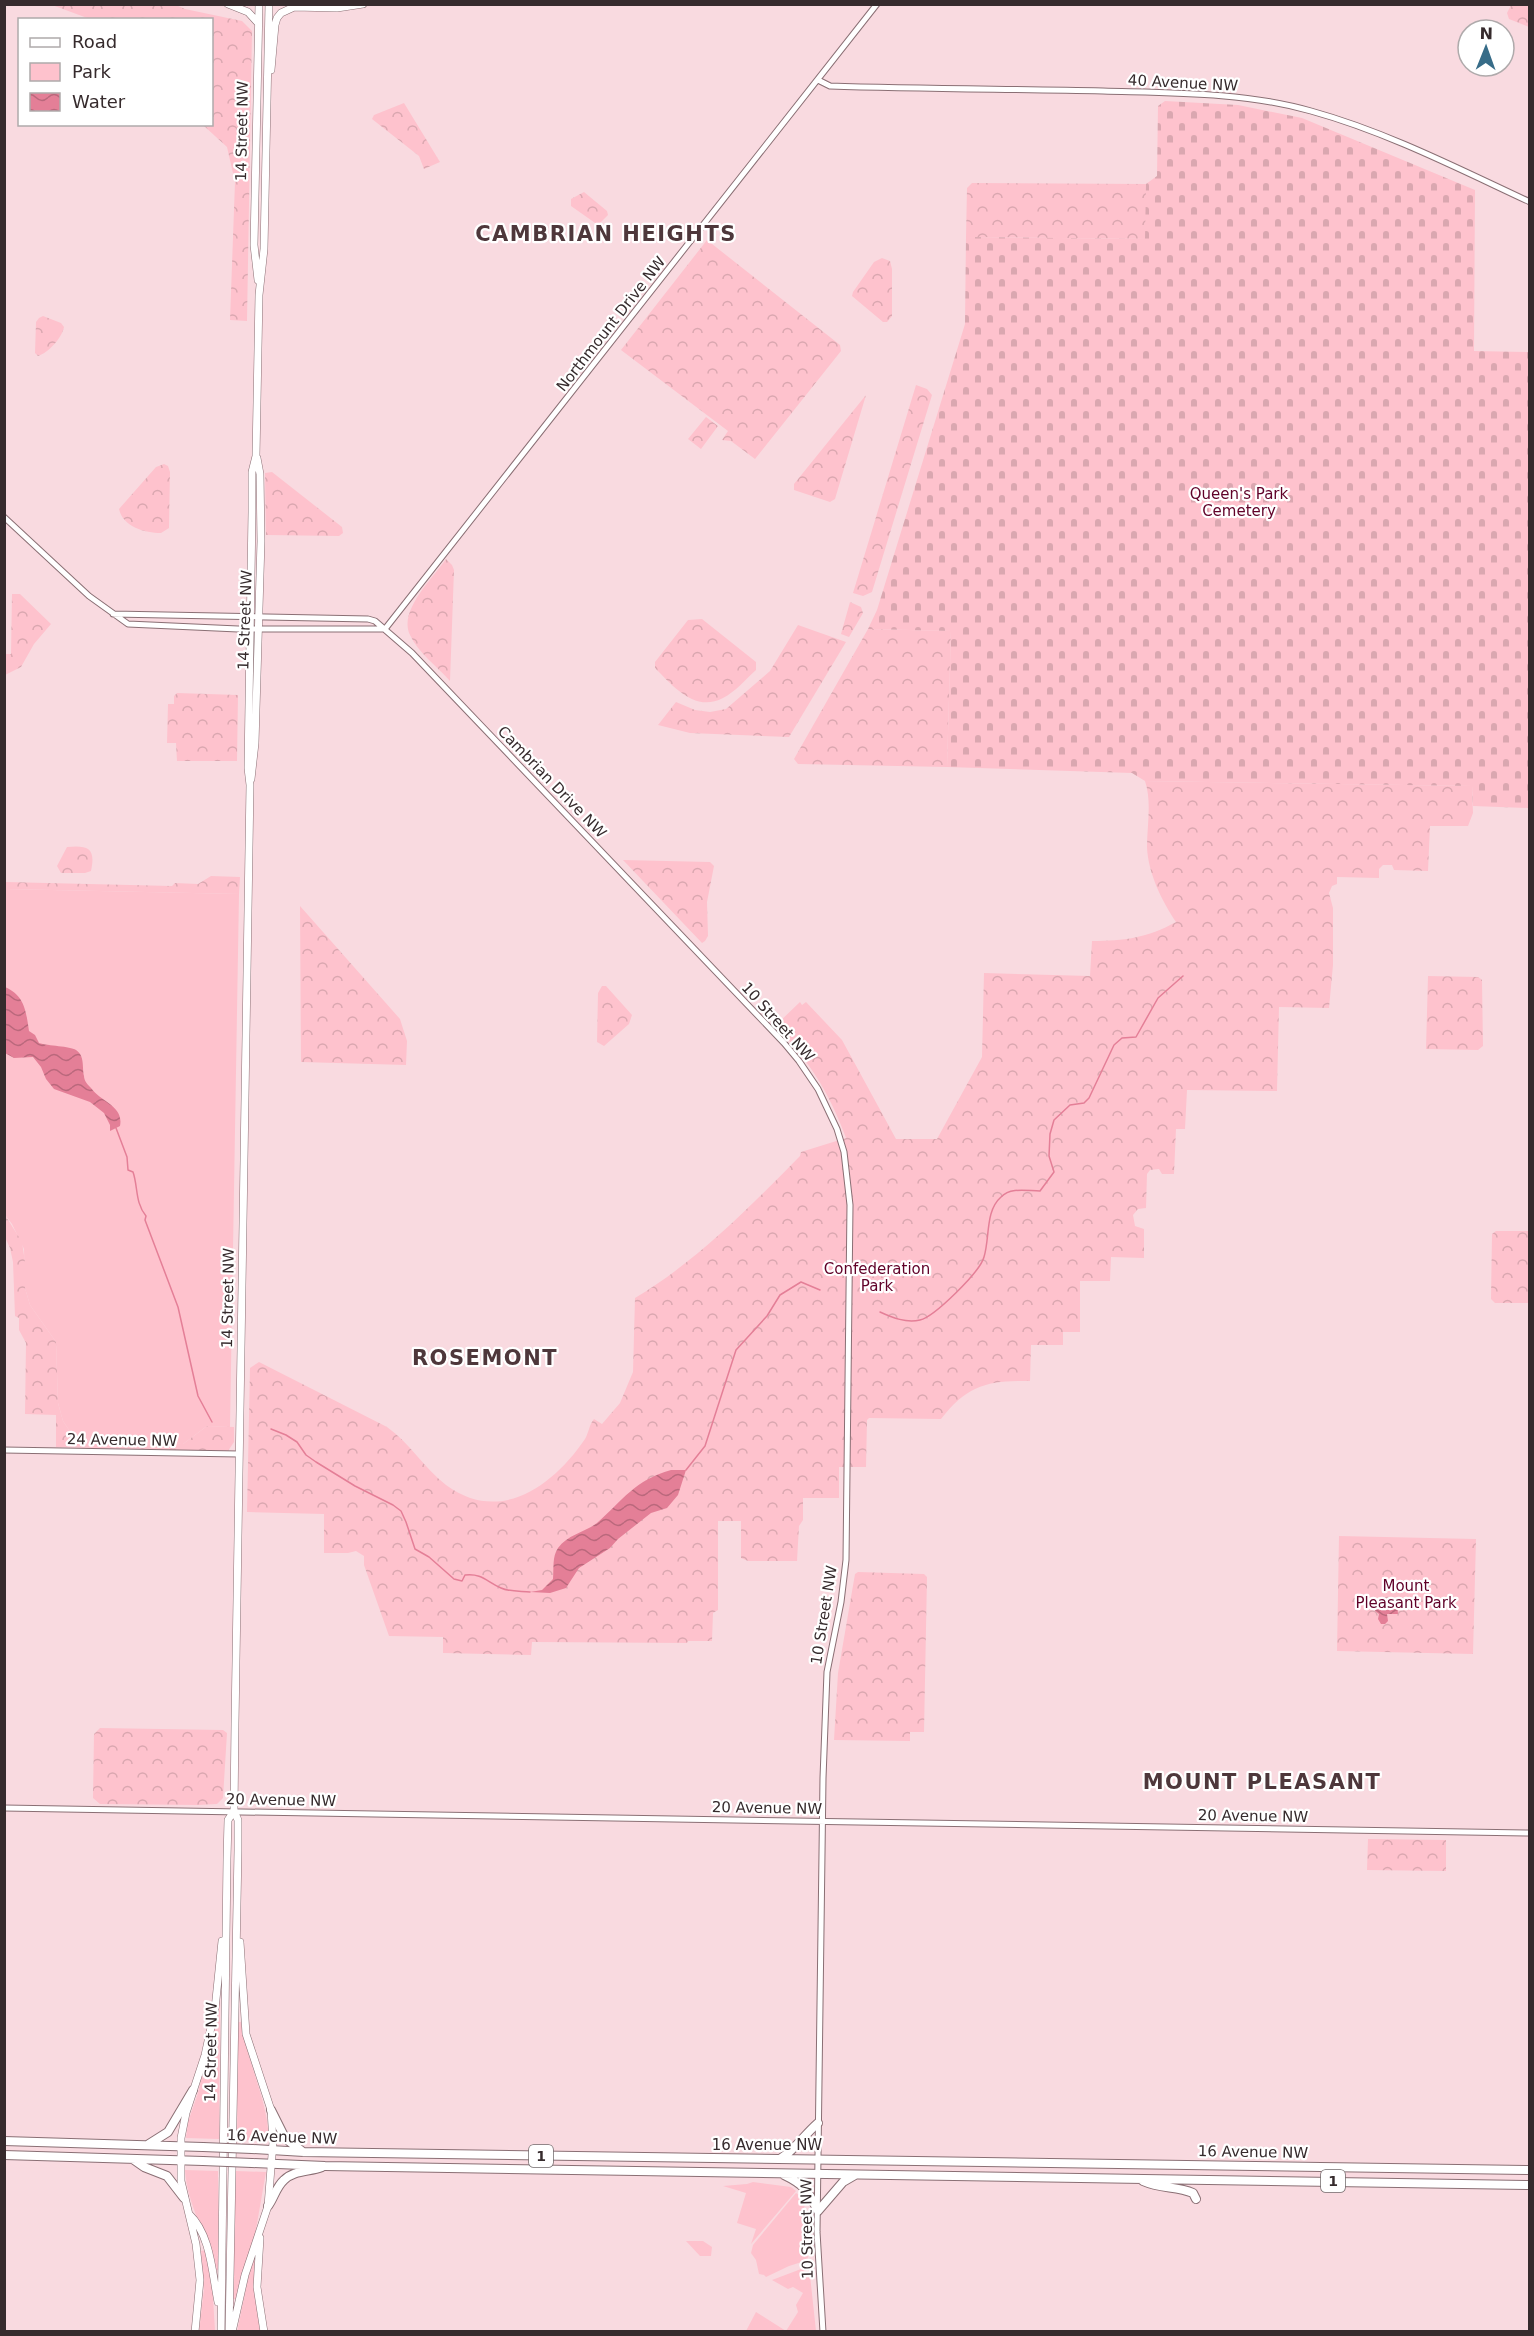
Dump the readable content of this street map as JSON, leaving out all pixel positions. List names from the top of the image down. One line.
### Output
{"streets":{"highway":["16 Avenue NW","1"],"main road":["14 Street NW"],"street":["40 Avenue NW","Northmount Drive NW","Cambrian Drive NW","10 Street NW","24 Avenue NW","20 Avenue NW"]},"crossings":[["40 Avenue NW","Northmount Drive NW"],["14 Street NW","24 Avenue NW"],["14 Street NW","20 Avenue NW"],["Northmount Drive NW","Cambrian Drive NW"],["Cambrian Drive NW","10 Street NW"],["10 Street NW","20 Avenue NW"],["10 Street NW","16 Avenue NW"]],"districts":["CAMBRIAN HEIGHTS","ROSEMONT","MOUNT PLEASANT"],"parks":["Queen's Park Cemetery","Confederation Park","Mount Pleasant Park"],"legend":["Road","Park","Water"],"north":"top"}
